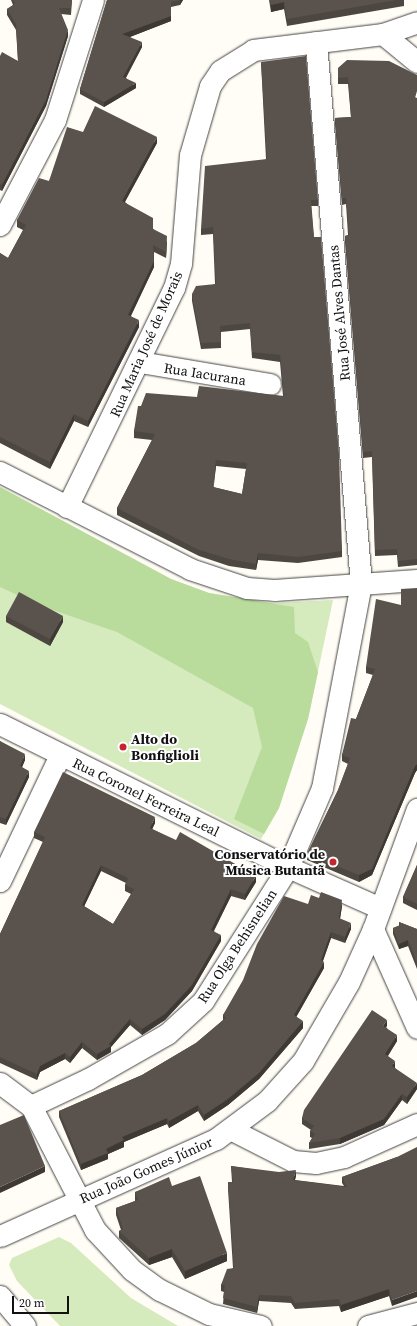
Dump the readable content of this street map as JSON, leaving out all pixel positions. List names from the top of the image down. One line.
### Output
{"streets":{"street":["Rua José Alves Dantas","Rua Maria José de Morais","Rua Iacurana","Rua Coronel Ferreira Leal","Rua Olga Behisnelian","Rua João Gomes Júnior"]},"crossings":[["Rua José Alves Dantas","Rua Maria José de Morais"],["Rua José Alves Dantas","Rua Olga Behisnelian"],["Rua Maria José de Morais","Rua Iacurana"],["Rua Coronel Ferreira Leal","Rua Olga Behisnelian"],["Rua Coronel Ferreira Leal","Rua João Gomes Júnior"]],"places":["Alto do Bonfiglioli","Conservatório de Música Butantã"],"scale_bar":"20 m"}
